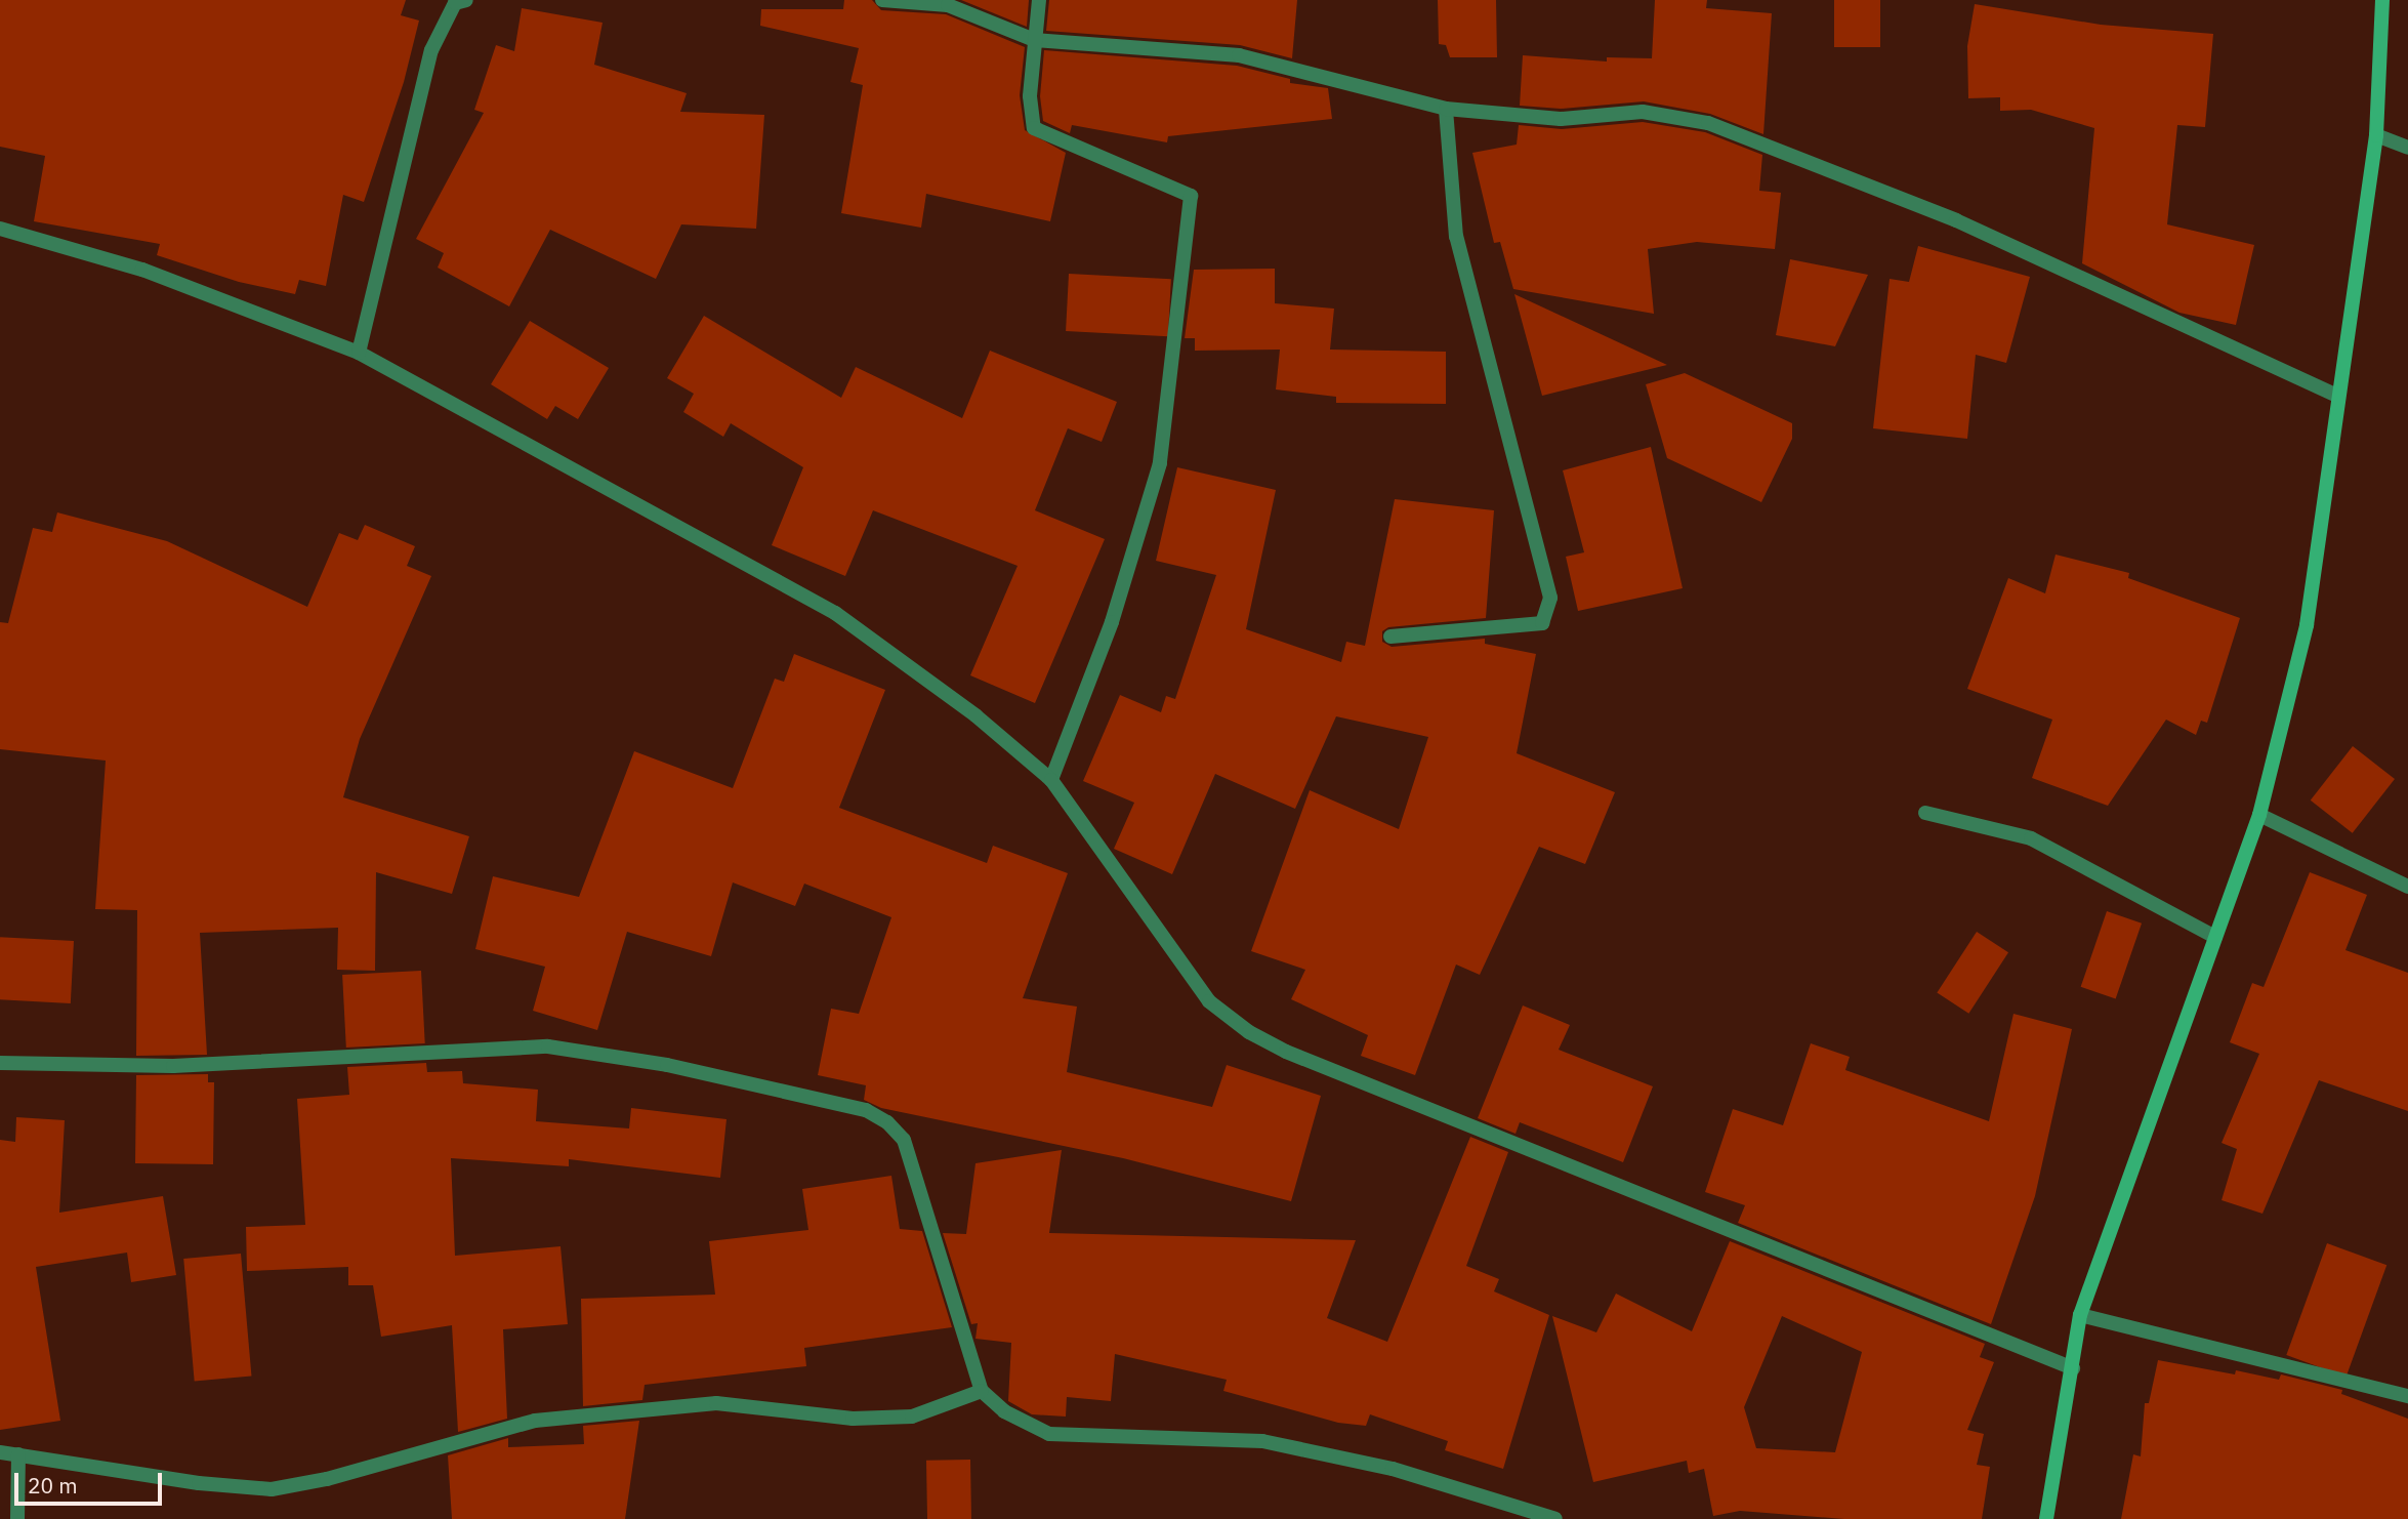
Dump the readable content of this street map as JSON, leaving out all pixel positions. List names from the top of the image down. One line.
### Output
{"scale_bar":"20 m"}
